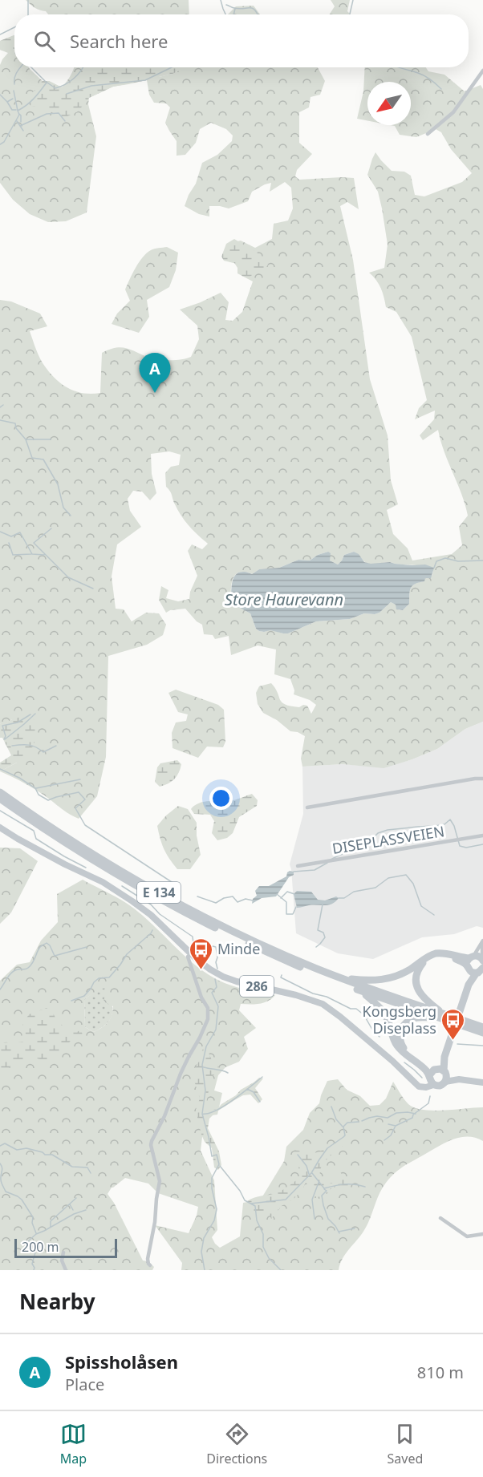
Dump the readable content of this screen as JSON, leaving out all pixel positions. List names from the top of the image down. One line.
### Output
{"streets":{"highway":["E 134"],"main road":["286"],"street":["DISEPLASSVEIEN"]},"crossings":[["E 134","286"]],"water":["Store Haurevann"],"places":{"bus stop":["Minde","Kongsberg Diseplass"]},"scale_bar":"200 m","north":"bottom left","page":{"search":"Search here","pins":"A","scale":"200 m","heading":"Nearby","list":[{"mark":"A","name":"Spissholåsen","note":"Place","value":"810 m"}],"nav":["Map","Directions","Saved"]}}
